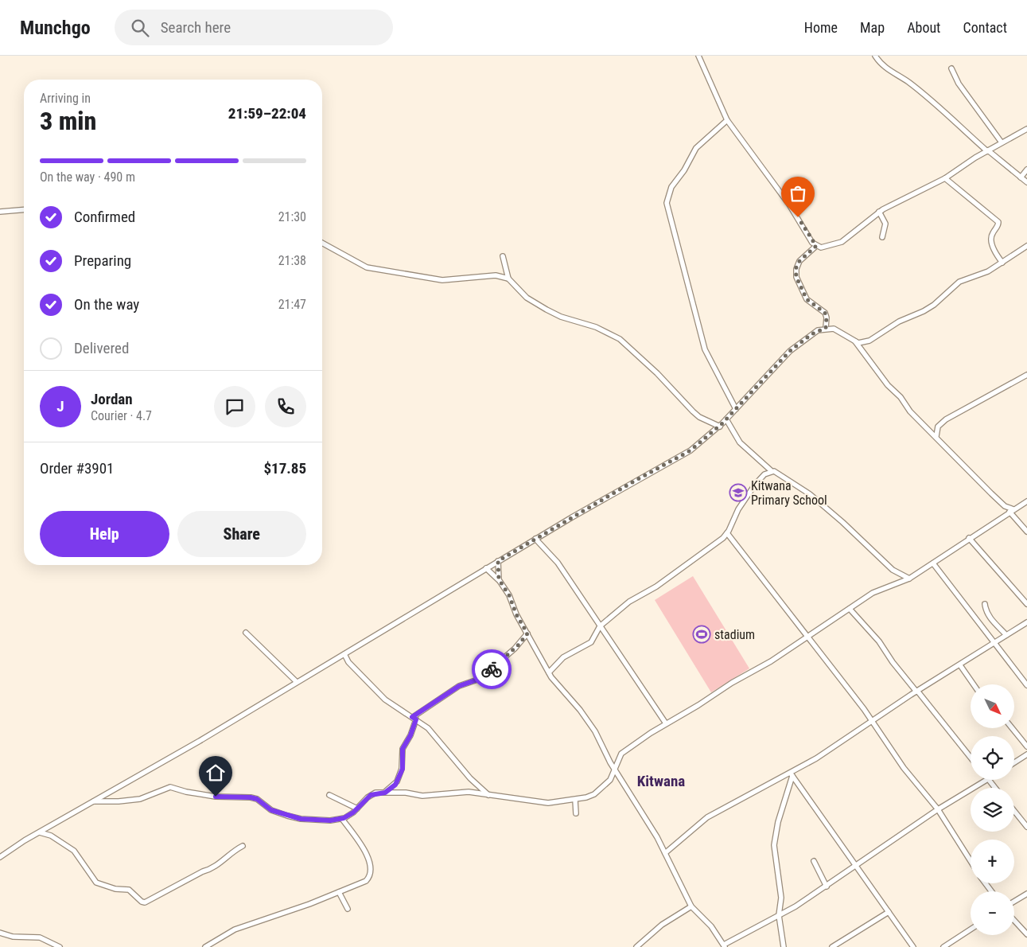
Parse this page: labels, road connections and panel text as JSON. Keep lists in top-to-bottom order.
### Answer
{
  "districts": ["Kitwana"],
  "places": {
    "school or university": ["Kitwana Primary School"],
    "sports": ["stadium"]
  },
  "north": "bottom right",
  "page": {
    "header": "Munchgo",
    "search": "Search here",
    "nav": [
      "Home",
      "Map",
      "About",
      "Contact"
    ],
    "heading": ["3 min", "Arriving in", "21:59–22:04"],
    "panel": [
      "Jordan",
      "Courier · 4.7",
      "Order #3901",
      "$17.85"
    ],
    "bar": "On the way · 490 m",
    "list": [
      ["Confirmed", "21:30"],
      ["Preparing", "21:38"],
      ["On the way", "21:47"],
      "Delivered"
    ],
    "round": "J",
    "buttons": ["Help", "Share"],
    "map_buttons": ["+", "−"]
  }
}
